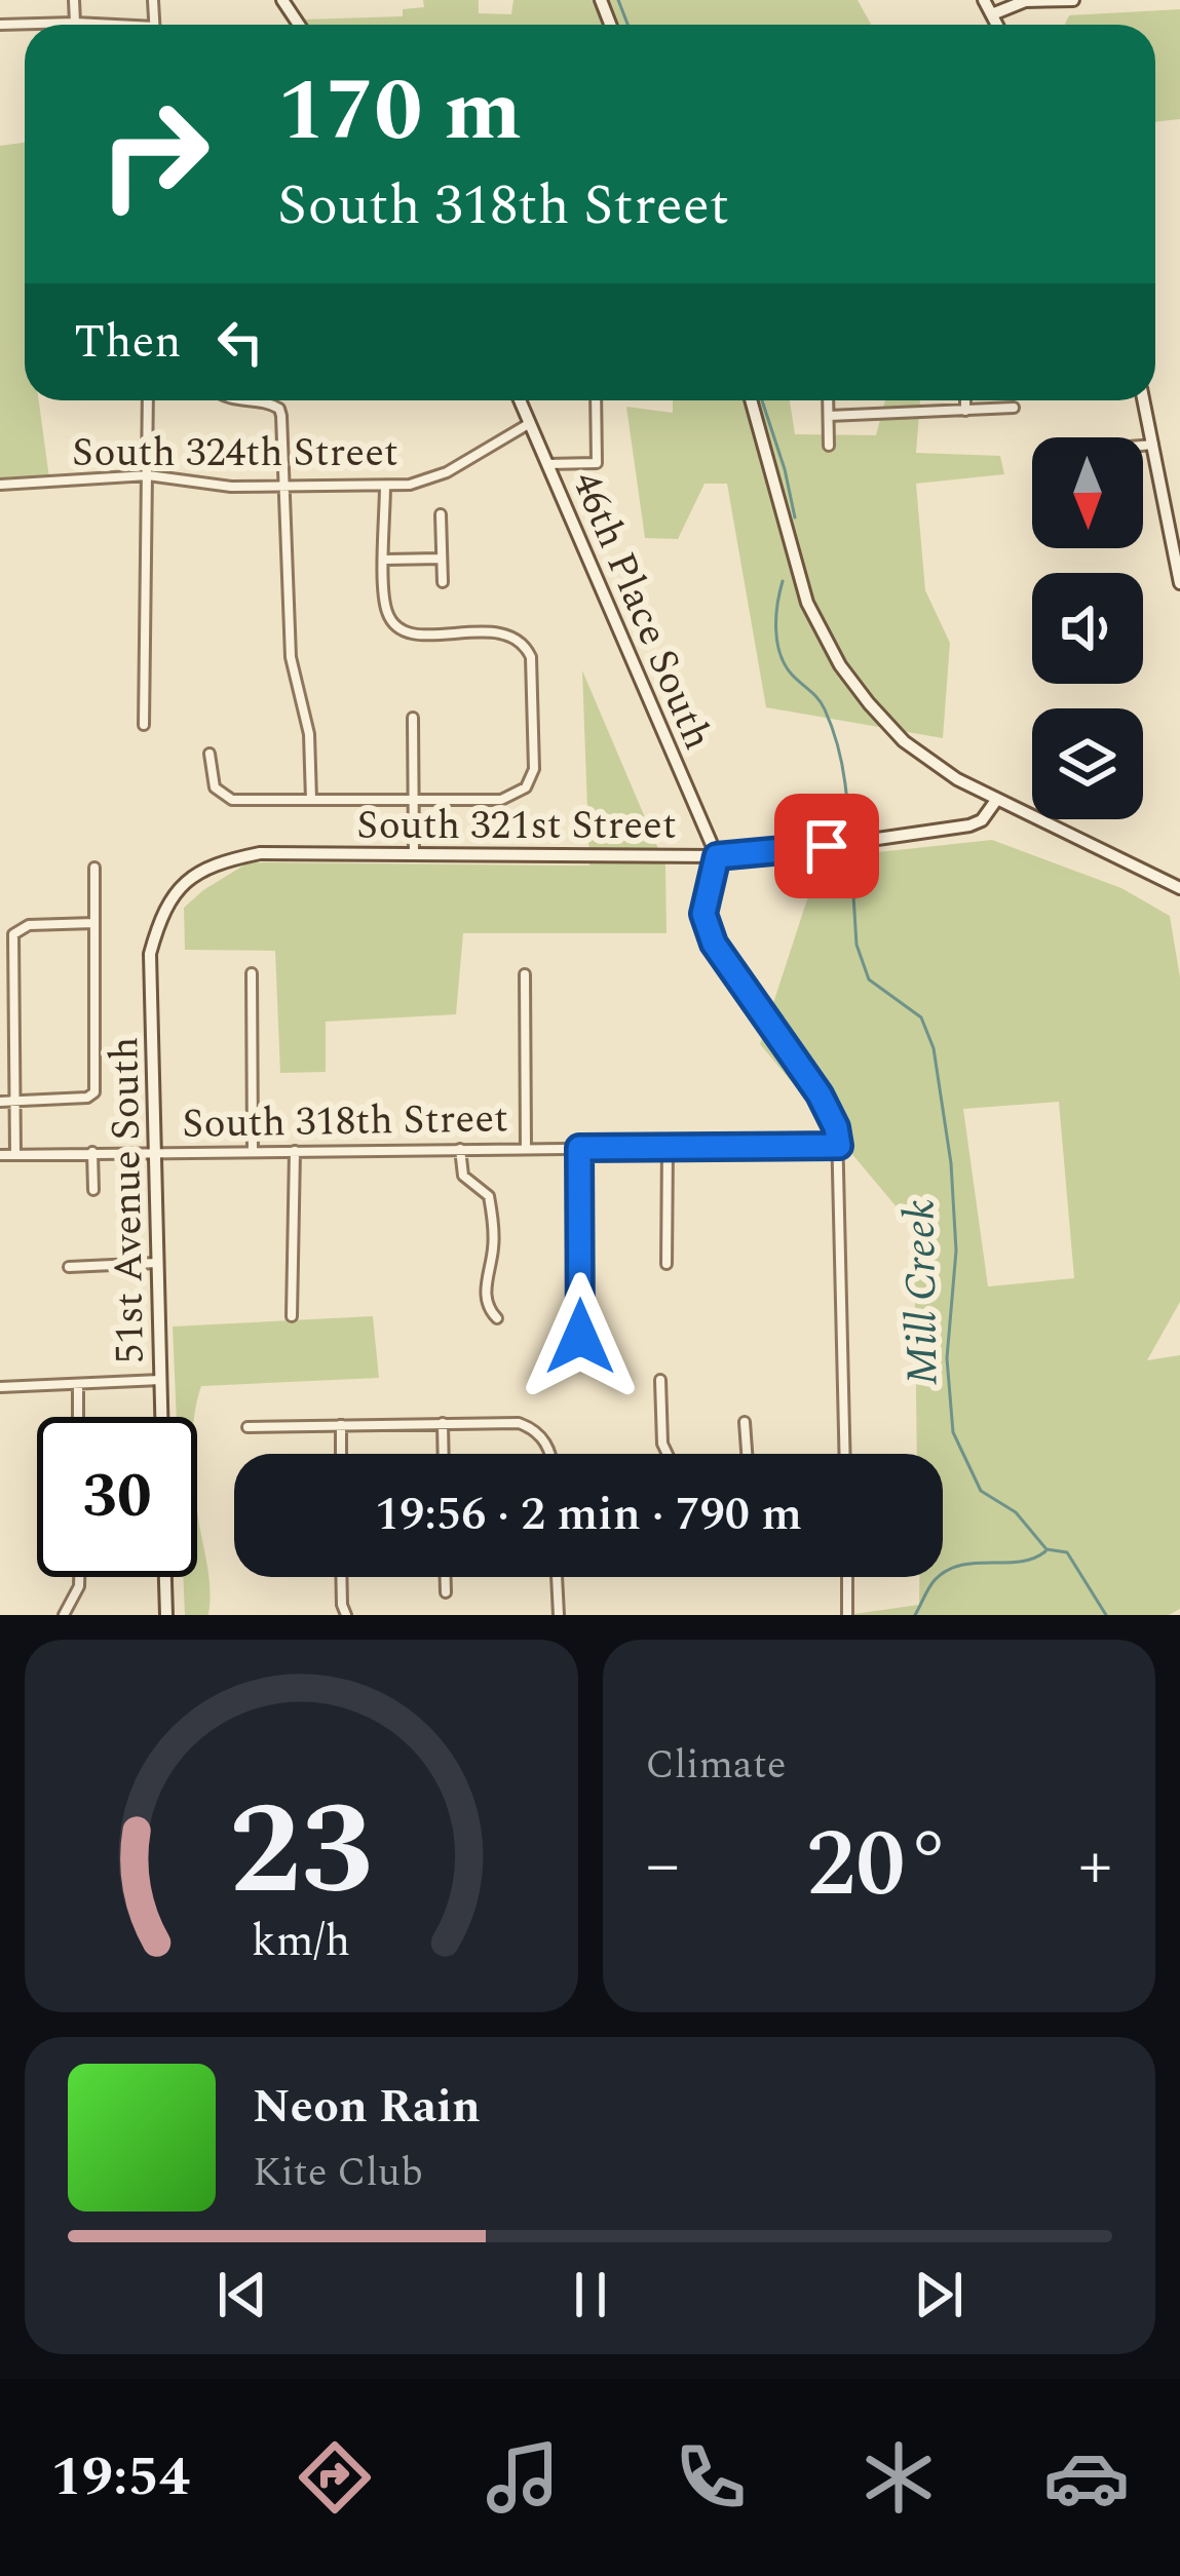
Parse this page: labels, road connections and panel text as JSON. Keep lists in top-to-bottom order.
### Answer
{
  "streets": {
    "main road": ["46th Place South", "South 321st Street", "51st Avenue South"],
    "street": ["South 324th Street", "South 318th Street"]
  },
  "crossings": [
    ["South 324th Street", "46th Place South"],
    ["46th Place South", "South 321st Street"],
    ["South 321st Street", "51st Avenue South"],
    ["South 318th Street", "51st Avenue South"]
  ],
  "water": ["Mill Creek"],
  "north": "bottom",
  "page": {
    "turn": ["170 m", "South 318th Street"],
    "then": "Then",
    "limit": "30",
    "trip": "19:56 · 2 min · 790 m",
    "tile": "Climate",
    "heat": ["−", "20°", "+"],
    "song": ["Neon Rain", "Kite Club"],
    "tabs": "19:54",
    "gauge": ["23", "km/h"]
  }
}
